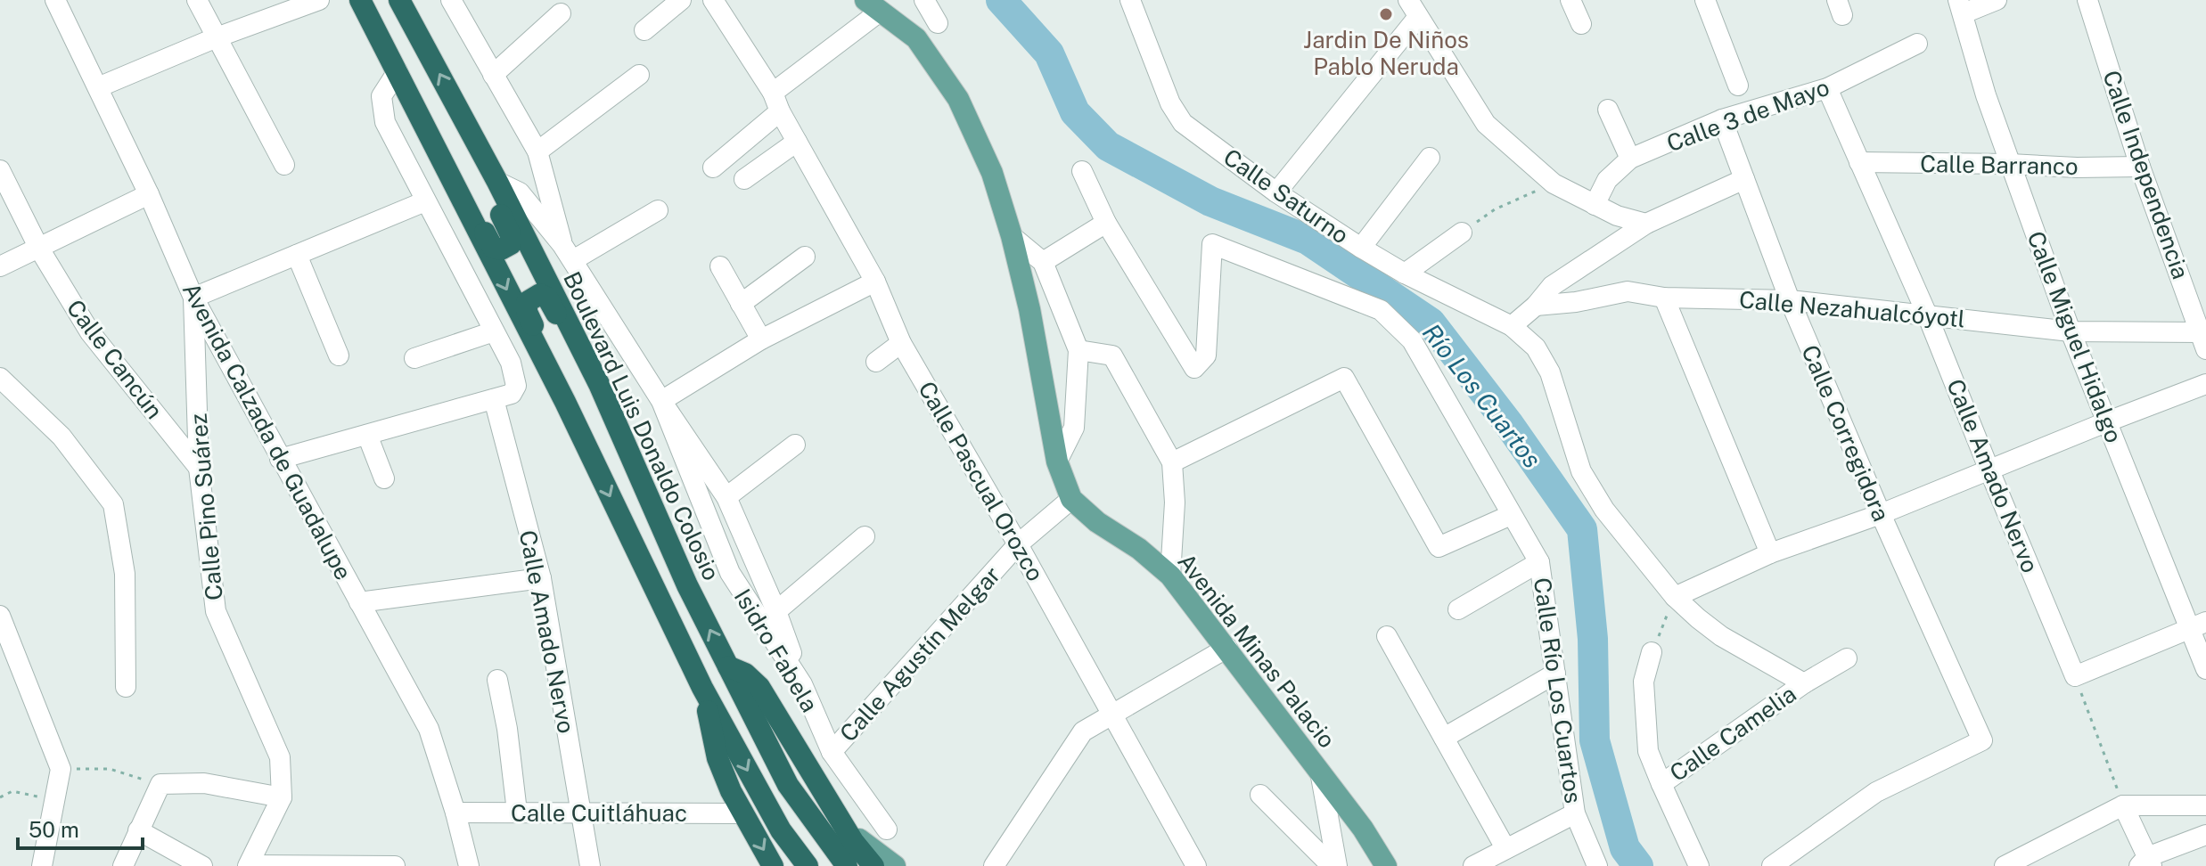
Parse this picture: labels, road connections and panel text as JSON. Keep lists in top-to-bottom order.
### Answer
{
  "streets": {
    "highway": ["Boulevard Luis Donaldo Colosio"],
    "main road": ["Avenida Minas Palacio"],
    "street": [
      "Calle 3 de Mayo",
      "Calle Barranco",
      "Calle Independencia",
      "Calle Saturno",
      "Calle Nezahualcóyotl",
      "Calle Miguel Hidalgo",
      "Calle Cancún",
      "Avenida Calzada de Guadalupe",
      "Calle Corregidora",
      "Calle Amado Nervo",
      "Calle Pascual Orozco",
      "Calle Pino Suárez",
      "Isidro Fabela",
      "Calle Agustín Melgar",
      "Calle Río Los Cuartos",
      "Calle Camelia",
      "Calle Cuitláhuac"
    ]
  },
  "crossings": [
    ["Calle 3 de Mayo", "Calle Corregidora"],
    ["Calle 3 de Mayo", "Calle Amado Nervo"],
    ["Calle Barranco", "Calle Independencia"],
    ["Calle Barranco", "Calle Miguel Hidalgo"],
    ["Calle Barranco", "Calle Amado Nervo"],
    ["Calle Independencia", "Calle Nezahualcóyotl"],
    ["Calle Saturno", "Calle Camelia"],
    ["Calle Nezahualcóyotl", "Calle Miguel Hidalgo"],
    ["Calle Nezahualcóyotl", "Calle Corregidora"],
    ["Calle Nezahualcóyotl", "Calle Amado Nervo"],
    ["Calle Cancún", "Calle Pino Suárez"],
    ["Boulevard Luis Donaldo Colosio", "Isidro Fabela"],
    ["Avenida Calzada de Guadalupe", "Calle Pino Suárez"],
    ["Avenida Calzada de Guadalupe", "Calle Cuitláhuac"],
    ["Calle Amado Nervo", "Calle Cuitláhuac"],
    ["Calle Pascual Orozco", "Calle Agustín Melgar"],
    ["Isidro Fabela", "Calle Agustín Melgar"],
    ["Avenida Minas Palacio", "Calle Agustín Melgar"]
  ],
  "water": ["Río Los Cuartos"],
  "places": ["Jardin De Niños Pablo Neruda"],
  "scale_bar": "50 m"
}
